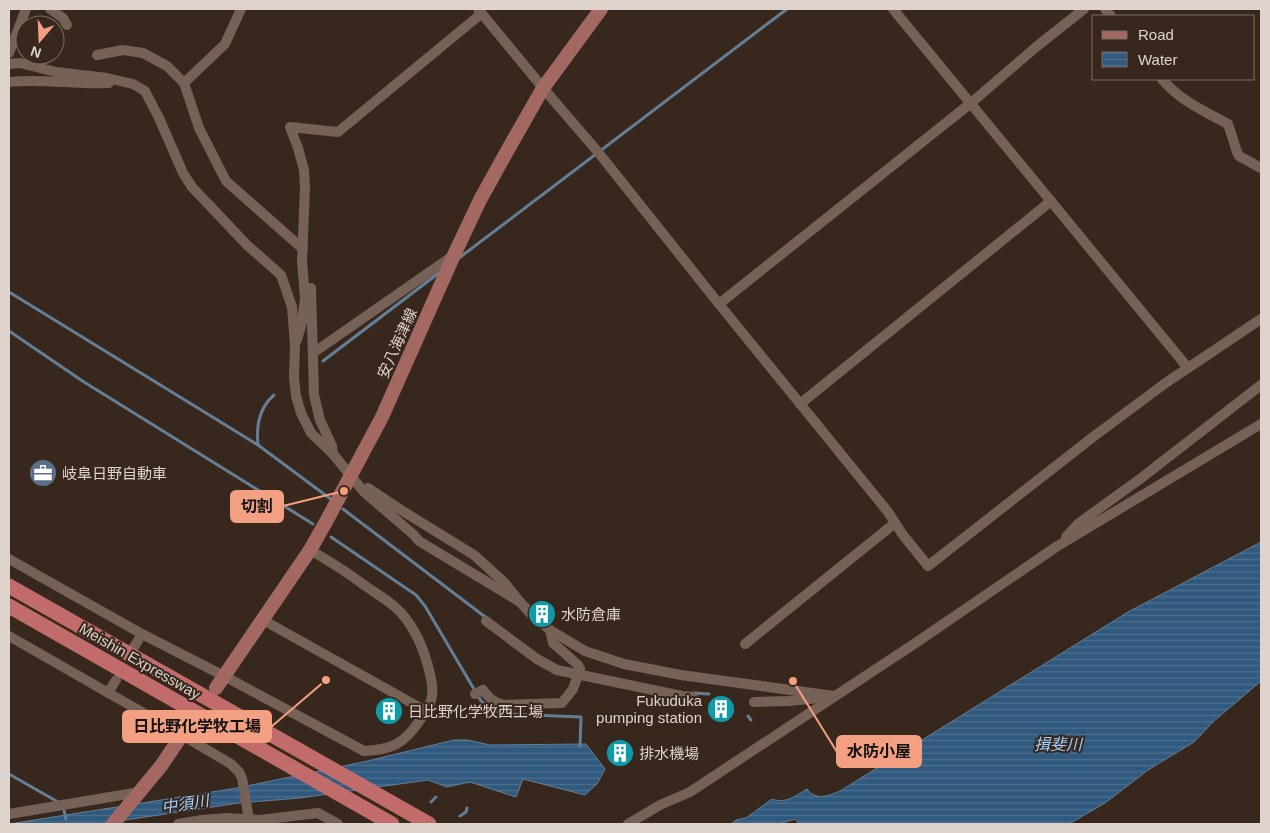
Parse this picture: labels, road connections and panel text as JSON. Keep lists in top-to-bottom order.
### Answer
{
  "streets": {
    "highway": ["Meishin Expressway"],
    "main road": ["安八海津線"]
  },
  "water": ["揖斐川", "中須川"],
  "places": {
    "office": ["岐阜日野自動車"],
    "other": ["切割", "日比野化学牧工場", "水防小屋"],
    "building": [
      "水防倉庫",
      "Fukuduka pumping station",
      "日比野化学牧西工場",
      "排水機場"
    ]
  },
  "legend": ["Road", "Water"],
  "north": "bottom"
}
